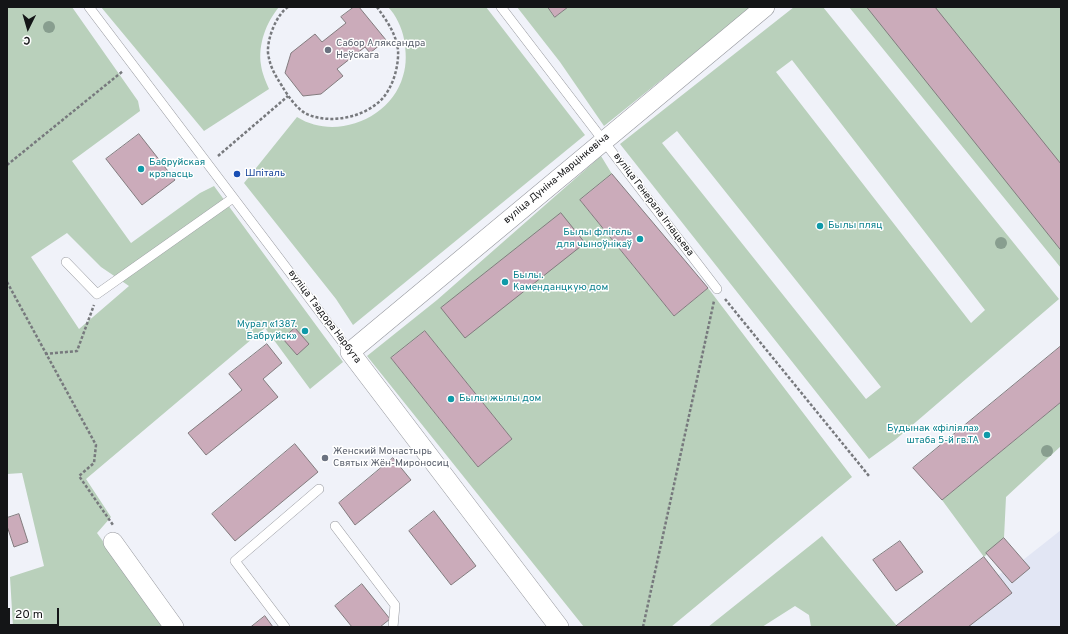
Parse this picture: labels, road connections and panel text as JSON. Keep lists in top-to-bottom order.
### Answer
{
  "streets": {
    "street": ["вуліца Дуніна-Марцінкевіча", "вуліца Тэадора Нарбута"],
    "lane": ["вуліца Генерала Ігнацьева"]
  },
  "crossings": [
    ["вуліца Дуніна-Марцінкевіча", "вуліца Генерала Ігнацьева"],
    ["вуліца Дуніна-Марцінкевіча", "вуліца Тэадора Нарбута"]
  ],
  "places": [
    "Сабор Аляксандра Неўскага",
    "Бабруйская крэпасць",
    "Шпіталь",
    "Былы пляц",
    "Былы флігель для чыноўнікаў",
    "Былы. Каменданцкую дом",
    "Мурал «1387. Бабруйск»",
    "Былы жылы дом",
    "Будынак «філіяла» штаба 5-й гв.ТА",
    "Женский Монастырь Святых Жён-Мироносиц"
  ],
  "scale_bar": "20 m",
  "north": "bottom"
}
